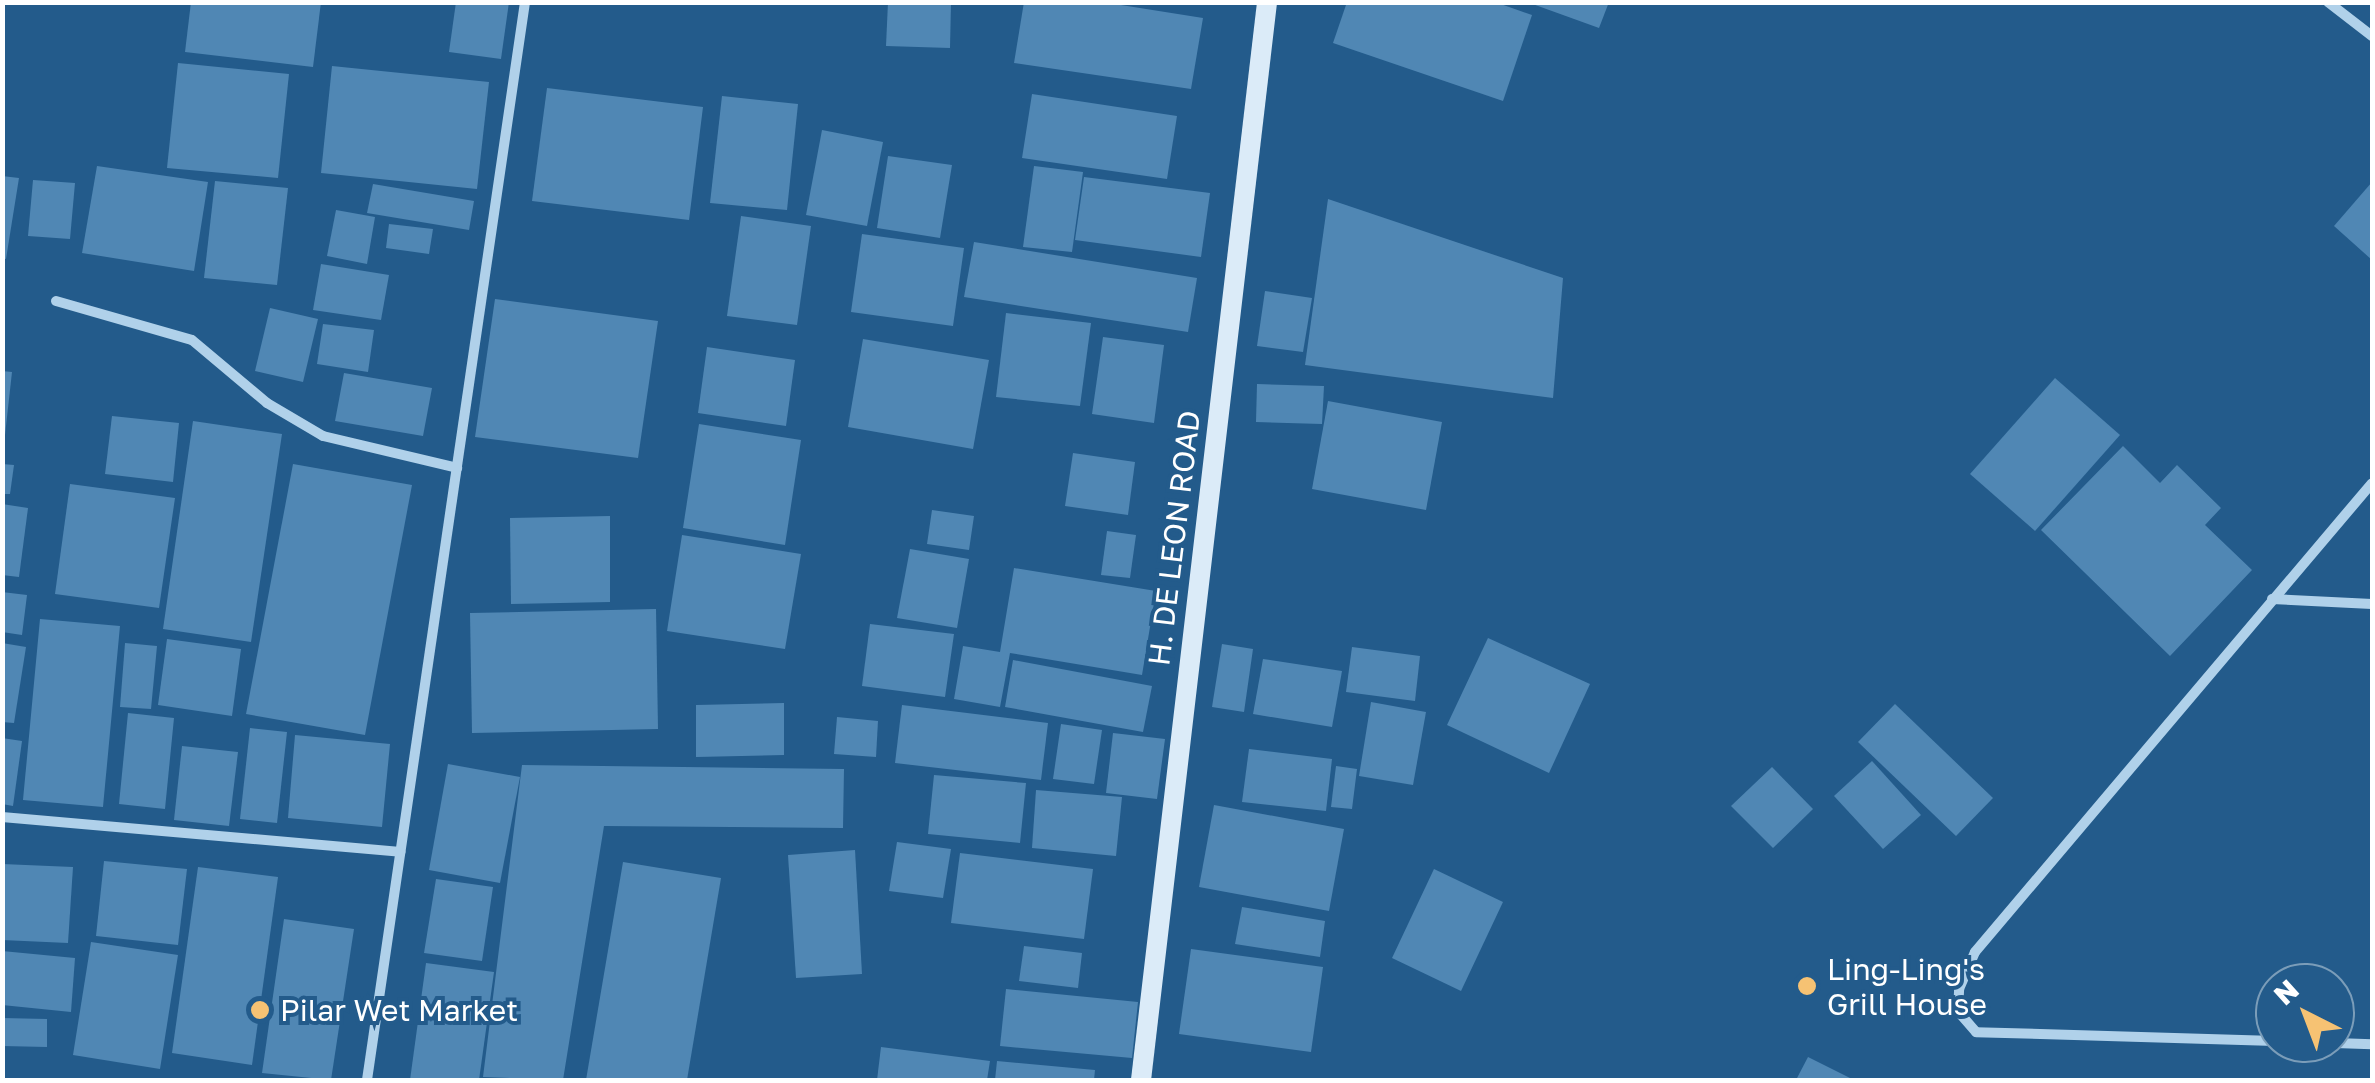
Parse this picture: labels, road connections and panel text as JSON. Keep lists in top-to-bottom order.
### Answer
{
  "streets": {
    "street": ["H. DE LEON ROAD"]
  },
  "places": ["Ling-Ling's Grill House", "Pilar Wet Market"],
  "north": "top left"
}
